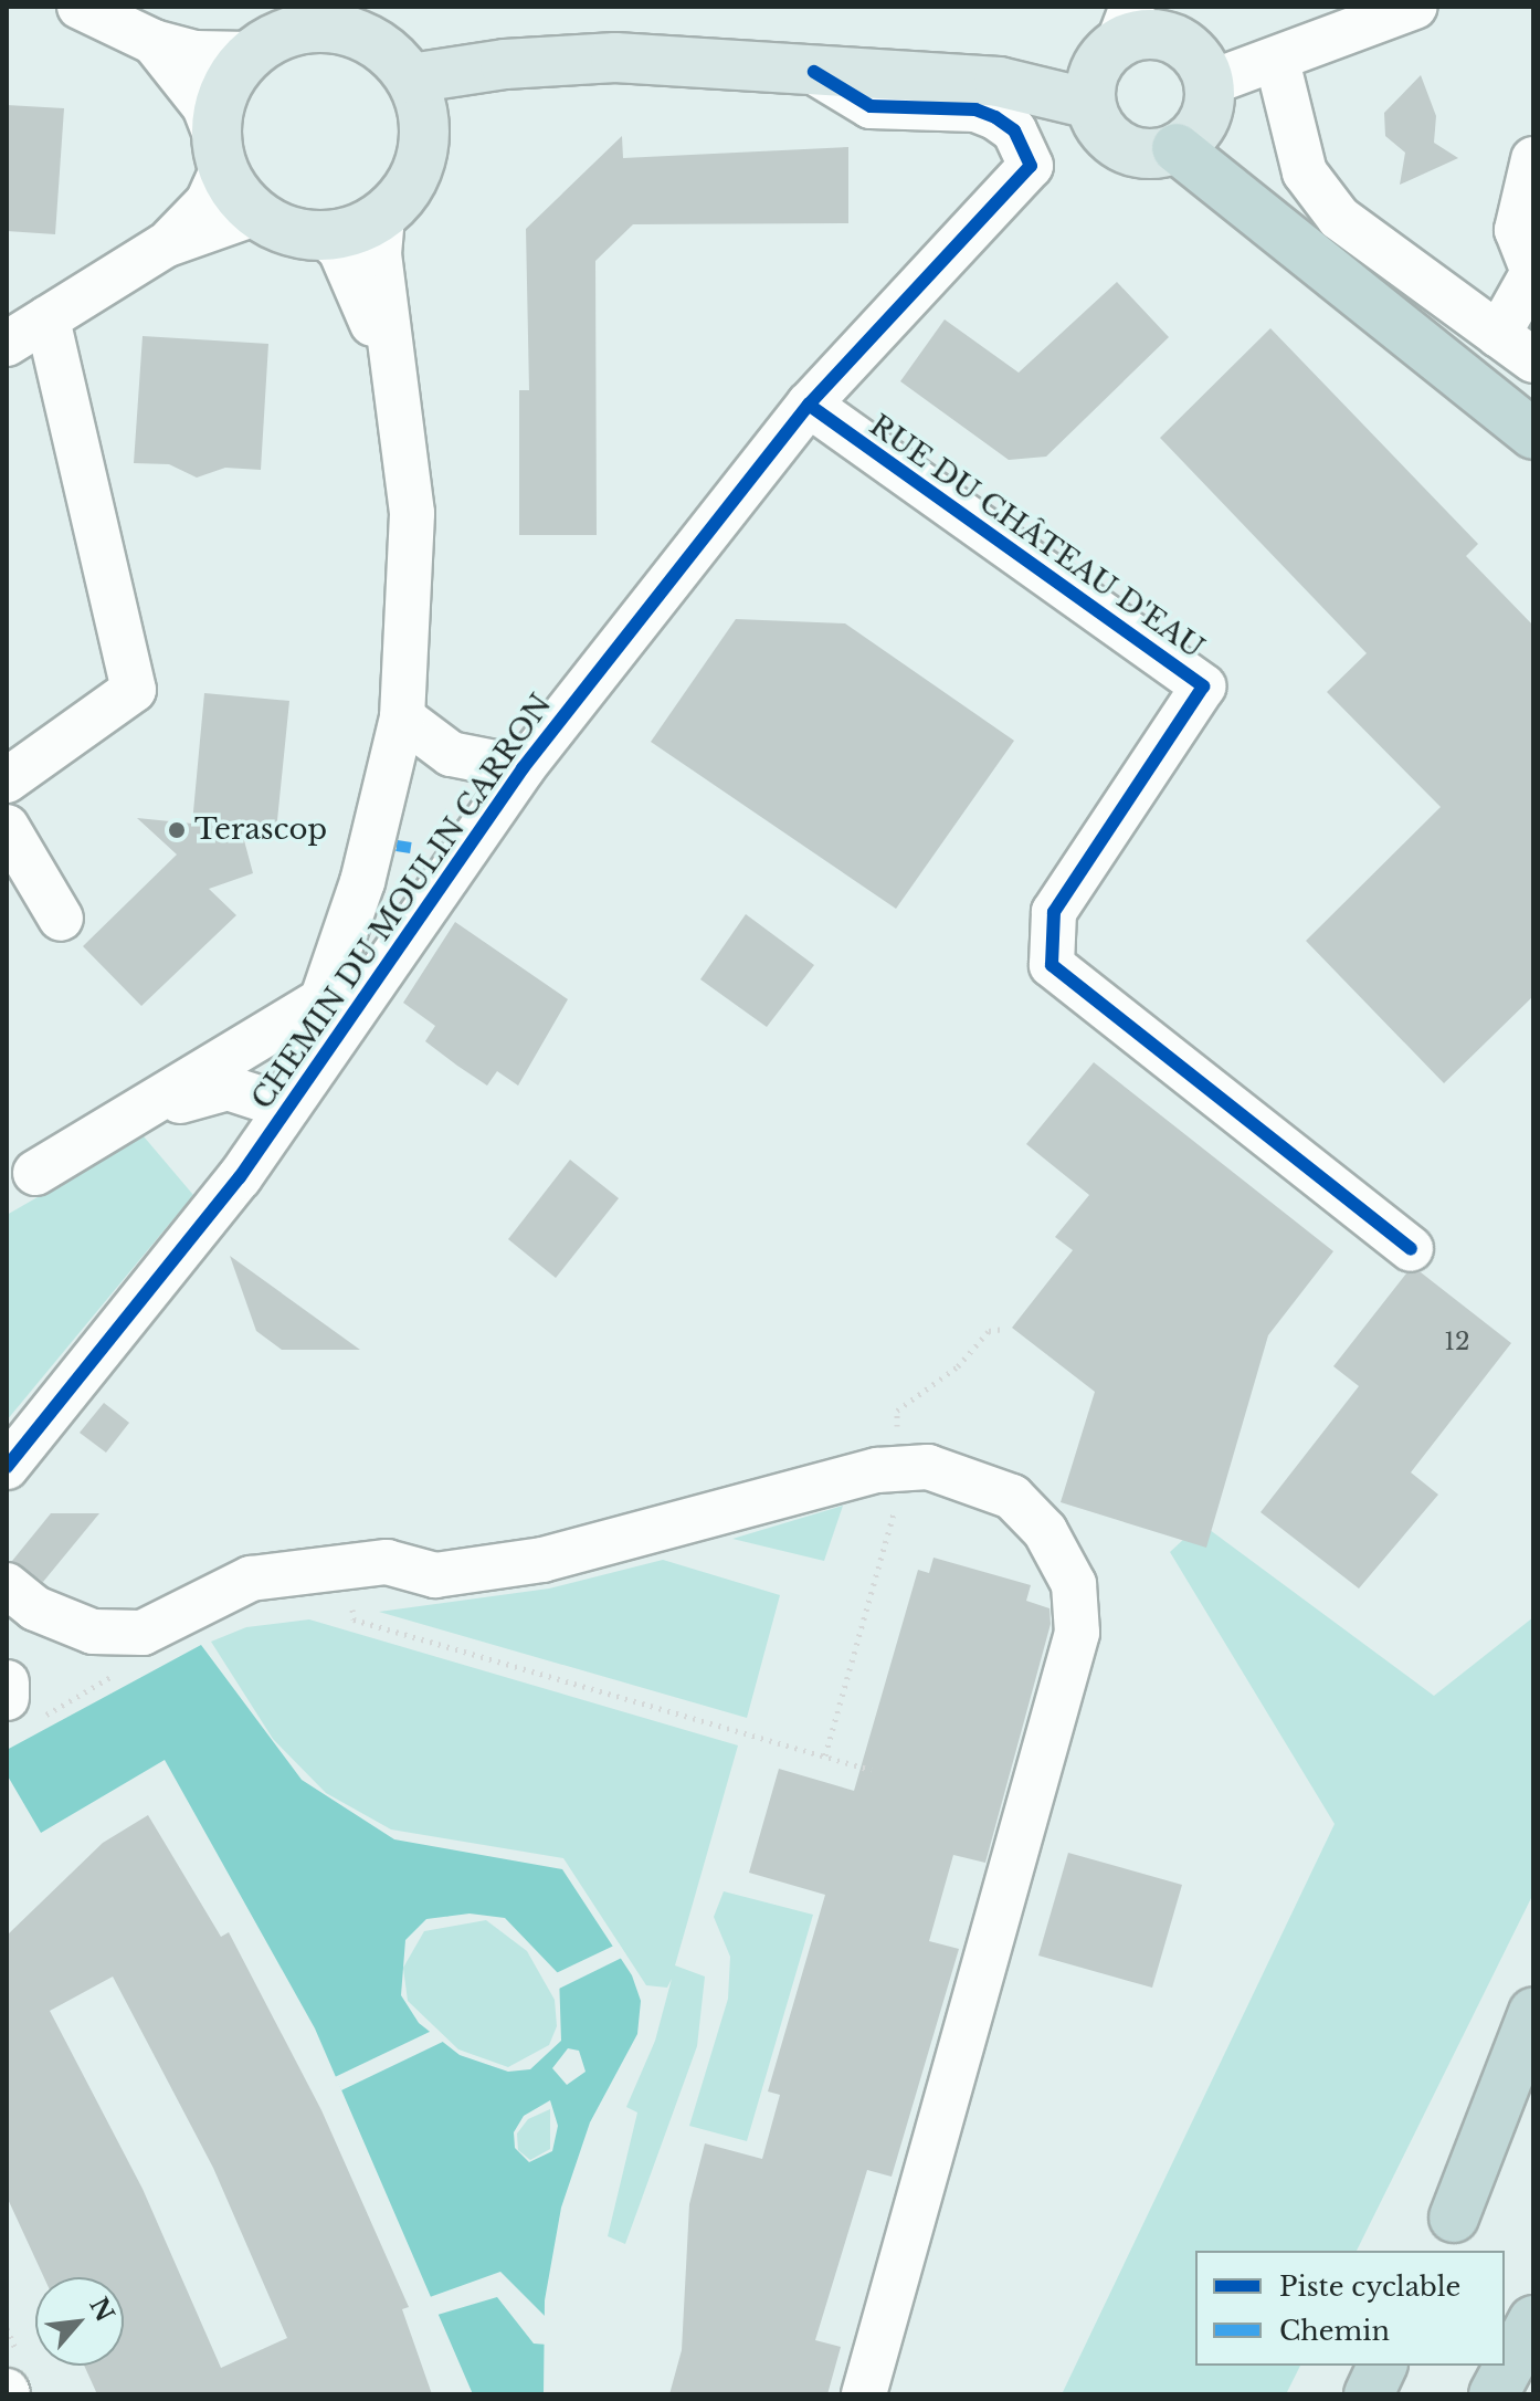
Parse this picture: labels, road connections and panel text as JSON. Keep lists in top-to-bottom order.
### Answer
{
  "streets": {
    "street": ["RUE DU CHÂTEAU D'EAU", "CHEMIN DU MOULIN CARRON"]
  },
  "crossings": [
    ["RUE DU CHÂTEAU D'EAU", "CHEMIN DU MOULIN CARRON"]
  ],
  "places": ["Terascop"],
  "house_numbers": ["12"],
  "legend": ["Piste cyclable", "Chemin"],
  "north": "top right"
}
